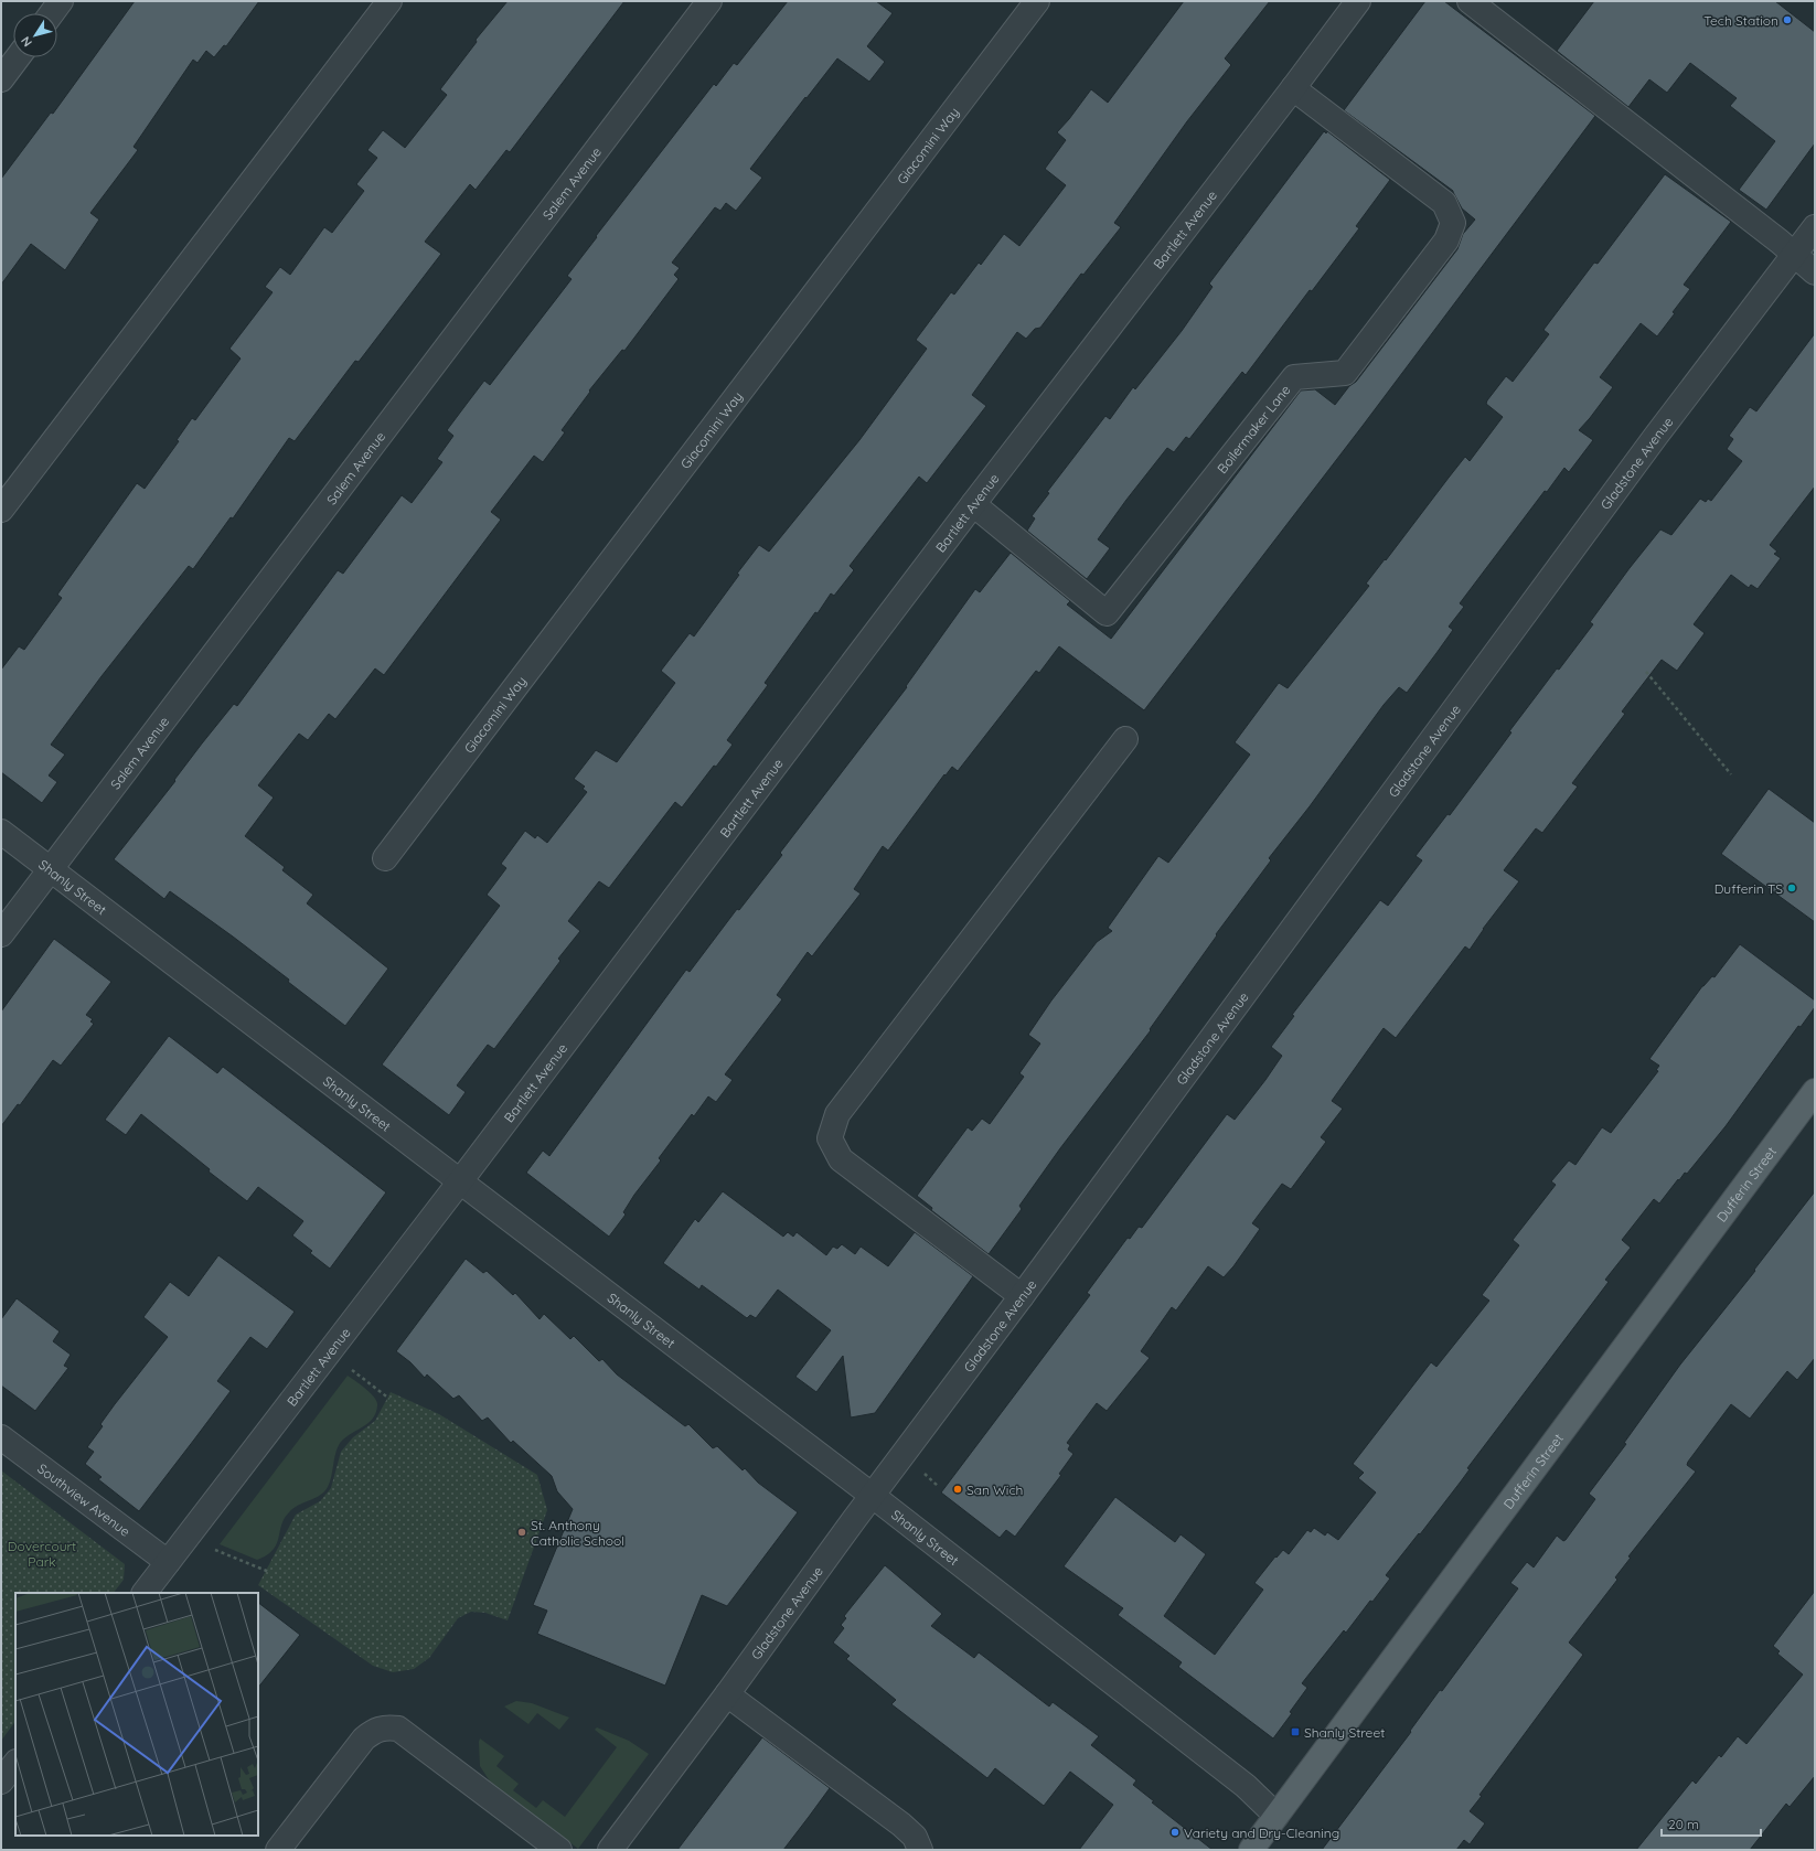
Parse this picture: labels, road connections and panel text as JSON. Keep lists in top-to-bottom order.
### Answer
{
  "streets": {
    "main road": ["Dufferin Street"],
    "street": [
      "Giacomini Way",
      "Salem Avenue",
      "Bartlett Avenue",
      "Boilermaker Lane",
      "Gladstone Avenue",
      "Shanly Street",
      "Southview Avenue"
    ]
  },
  "crossings": [
    ["Salem Avenue", "Shanly Street"],
    ["Bartlett Avenue", "Boilermaker Lane"],
    ["Bartlett Avenue", "Shanly Street"],
    ["Bartlett Avenue", "Southview Avenue"],
    ["Gladstone Avenue", "Shanly Street"],
    ["Shanly Street", "Dufferin Street"]
  ],
  "parks": ["Dovercourt Park"],
  "places": {
    "other": [
      "Tech Station",
      "Dufferin TS",
      "San Wich",
      "St. Anthony Catholic School",
      "Variety and Dry-Cleaning"
    ],
    "transit": ["Shanly Street"]
  },
  "scale_bar": "20 m",
  "north": "bottom left"
}
